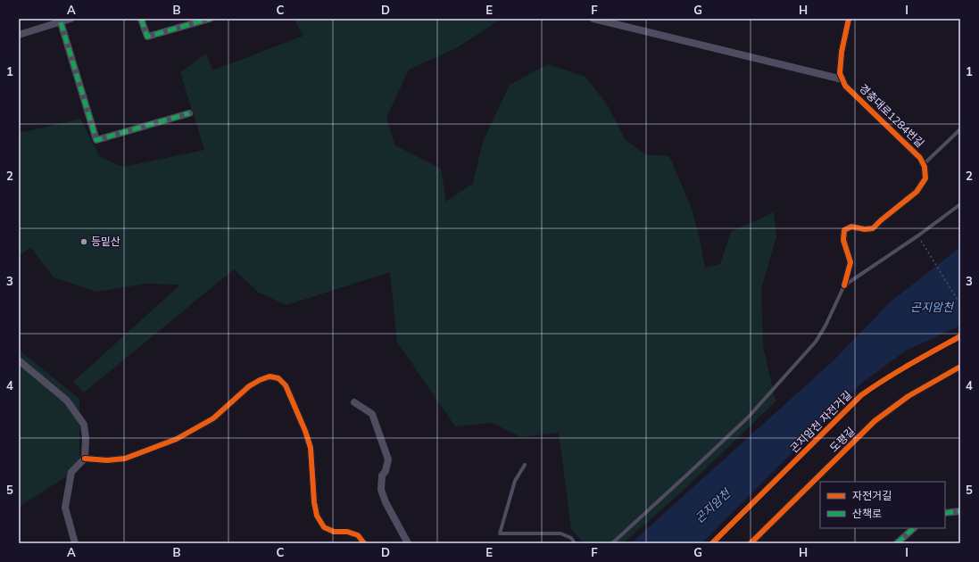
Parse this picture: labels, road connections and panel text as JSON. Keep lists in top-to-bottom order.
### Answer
{
  "streets": {
    "street": ["경충대로1284번길", "도평길"],
    "cycle path": ["곤지암천 자전거길"]
  },
  "water": ["곤지암천"],
  "places": ["등밑산"],
  "legend": ["자전거길", "산책로"],
  "grid": {
    "columns": [
      "A",
      "B",
      "C",
      "D",
      "E",
      "F",
      "G",
      "H",
      "I"
    ],
    "rows": [
      "1",
      "2",
      "3",
      "4",
      "5"
    ]
  }
}
